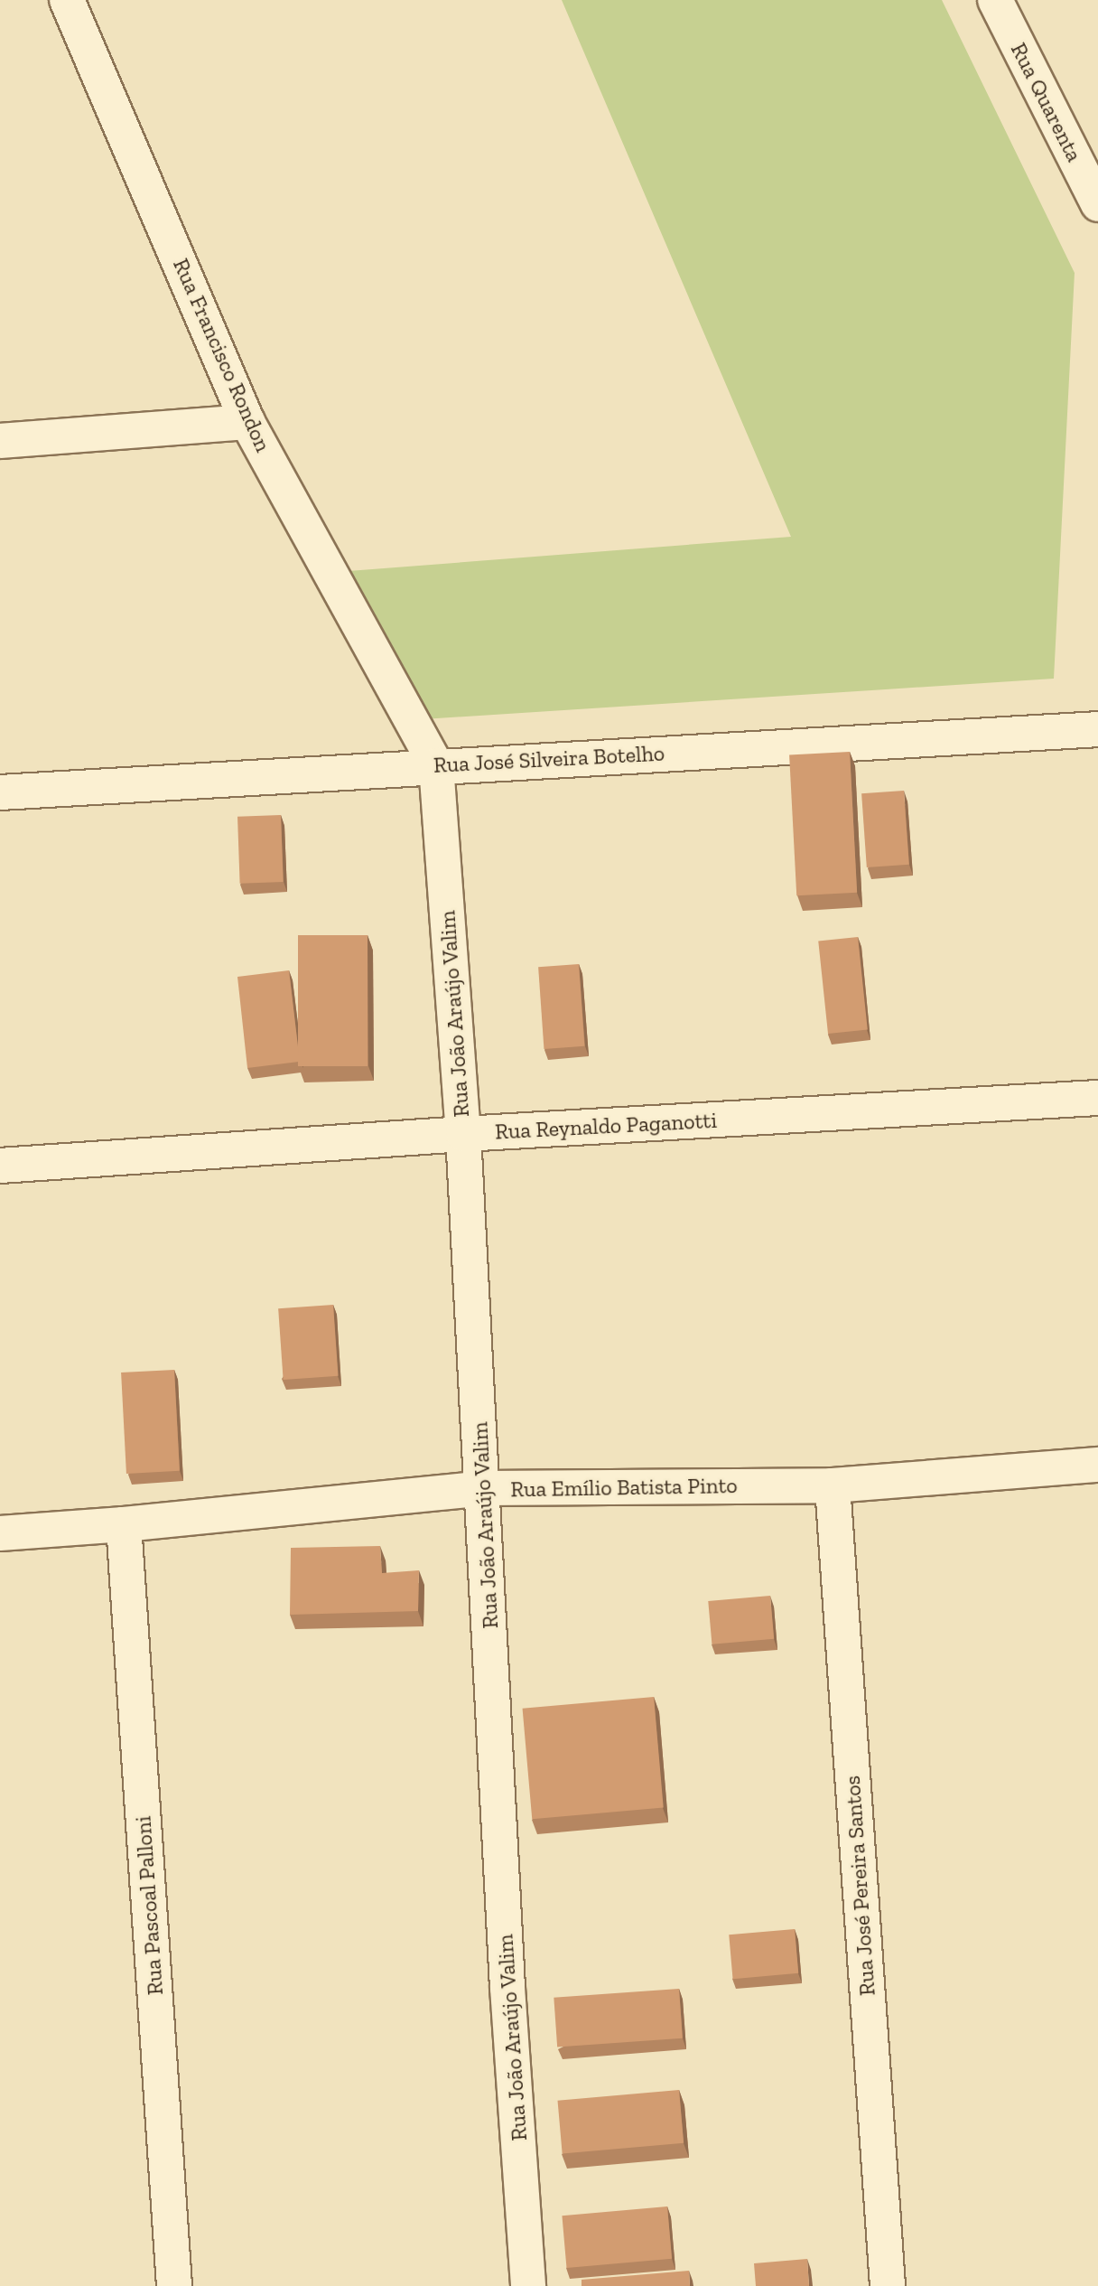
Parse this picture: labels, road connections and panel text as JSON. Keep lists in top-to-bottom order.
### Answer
{
  "streets": {
    "street": [
      "Rua Quarenta",
      "Rua Francisco Rondon",
      "Rua José Silveira Botelho",
      "Rua João Araújo Valim",
      "Rua Reynaldo Paganotti",
      "Rua Emílio Batista Pinto",
      "Rua José Pereira Santos",
      "Rua Pascoal Palloni"
    ]
  },
  "crossings": [
    ["Rua Francisco Rondon", "Rua José Silveira Botelho"],
    ["Rua Francisco Rondon", "Rua João Araújo Valim"],
    ["Rua José Silveira Botelho", "Rua João Araújo Valim"],
    ["Rua João Araújo Valim", "Rua Reynaldo Paganotti"],
    ["Rua João Araújo Valim", "Rua Emílio Batista Pinto"],
    ["Rua Emílio Batista Pinto", "Rua José Pereira Santos"],
    ["Rua Emílio Batista Pinto", "Rua Pascoal Palloni"]
  ]
}
